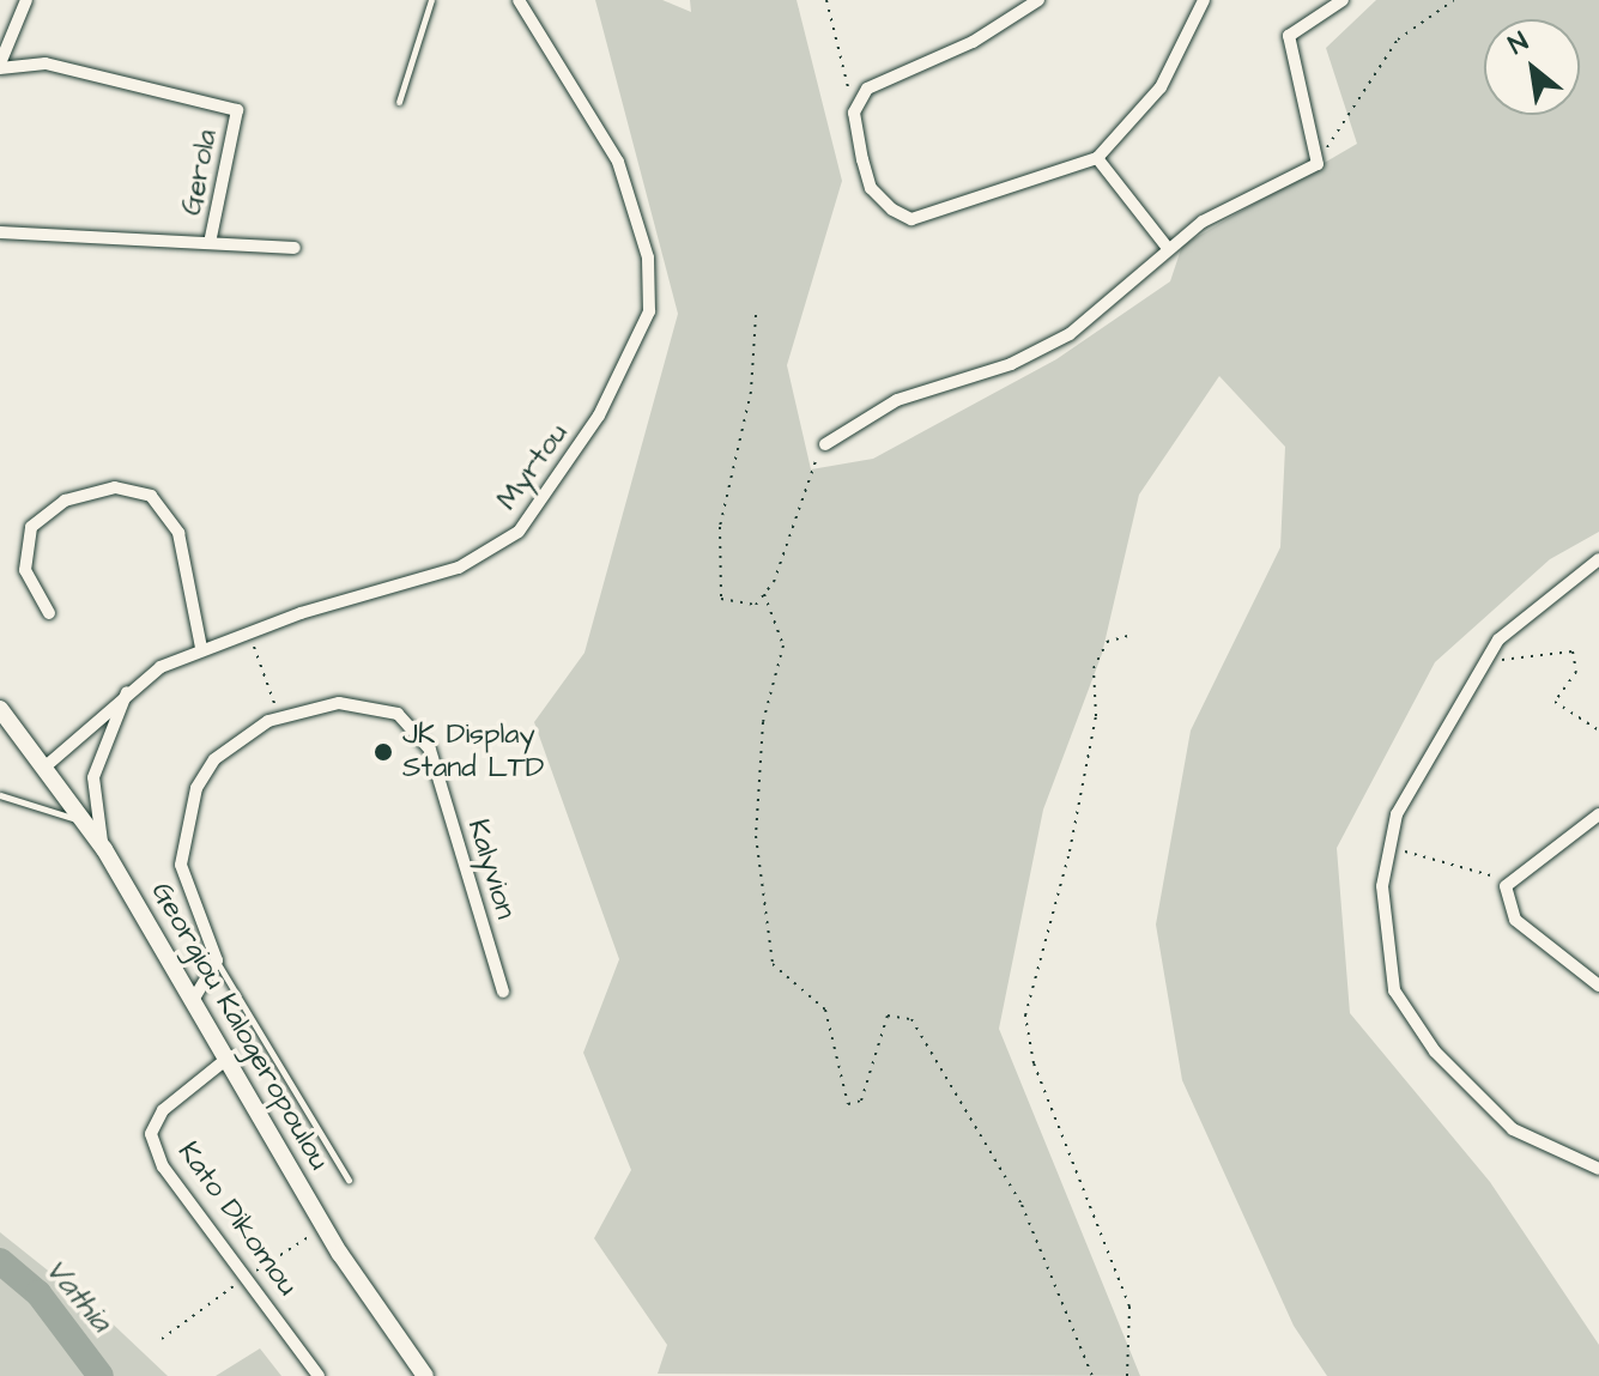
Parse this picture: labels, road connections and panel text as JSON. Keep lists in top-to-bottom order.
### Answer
{
  "streets": {
    "street": [
      "Gerola",
      "Myrtou",
      "Kalyvion",
      "Georgiou Kalogeropoulou",
      "Kato Dikomou"
    ]
  },
  "crossings": [
    ["Myrtou", "Georgiou Kalogeropoulou"],
    ["Georgiou Kalogeropoulou", "Kato Dikomou"]
  ],
  "water": ["Vathia"],
  "places": ["JK Display Stand LTD"],
  "north": "top left"
}
